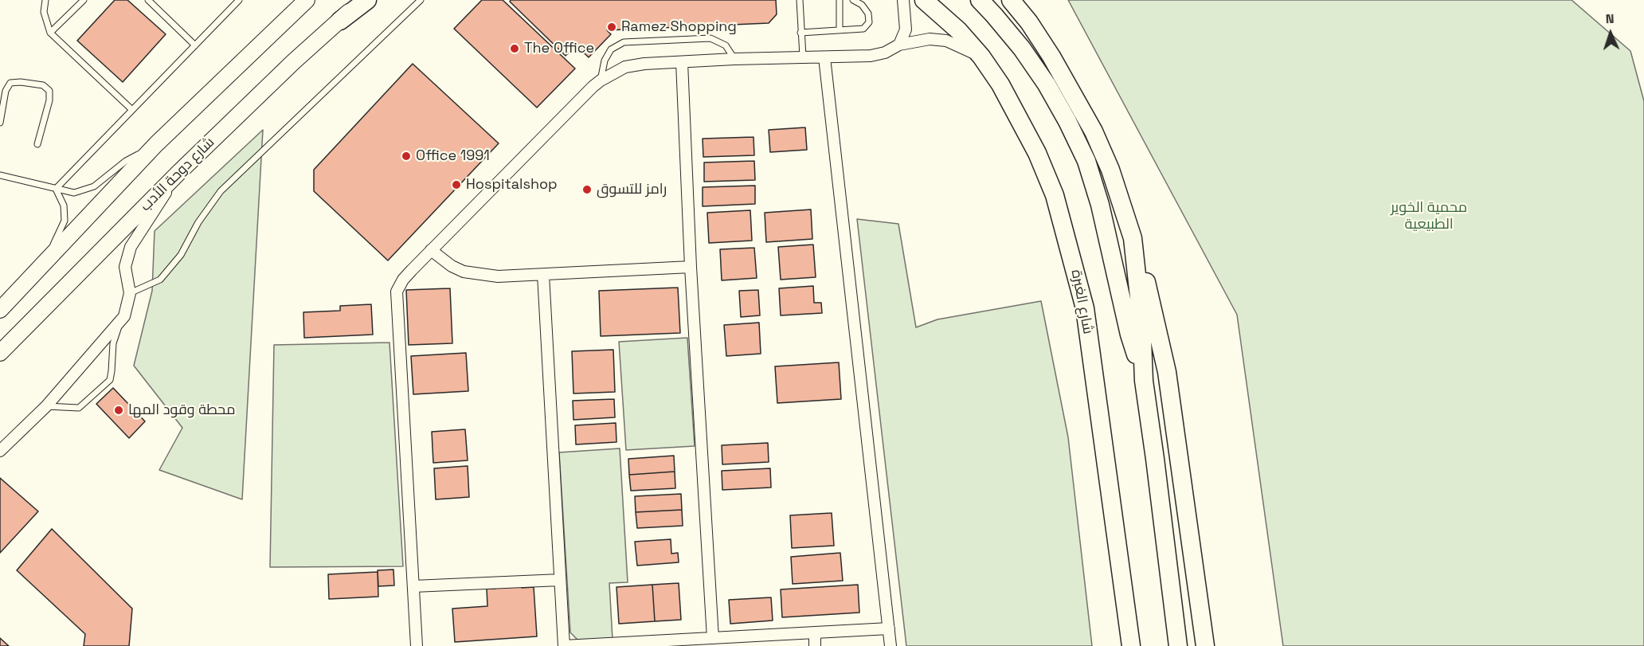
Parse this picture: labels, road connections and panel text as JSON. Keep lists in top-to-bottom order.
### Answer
{
  "streets": {
    "main road": ["شارع دوحة الأدب", "شارع الغبرة"]
  },
  "parks": ["محمية الخوير الطبيعية"],
  "places": [
    "Ramez Shopping",
    "The Office",
    "Office 1991",
    "Hospitalshop",
    "رامز للتسوق",
    "محطة وقود المها"
  ],
  "north": "top"
}
